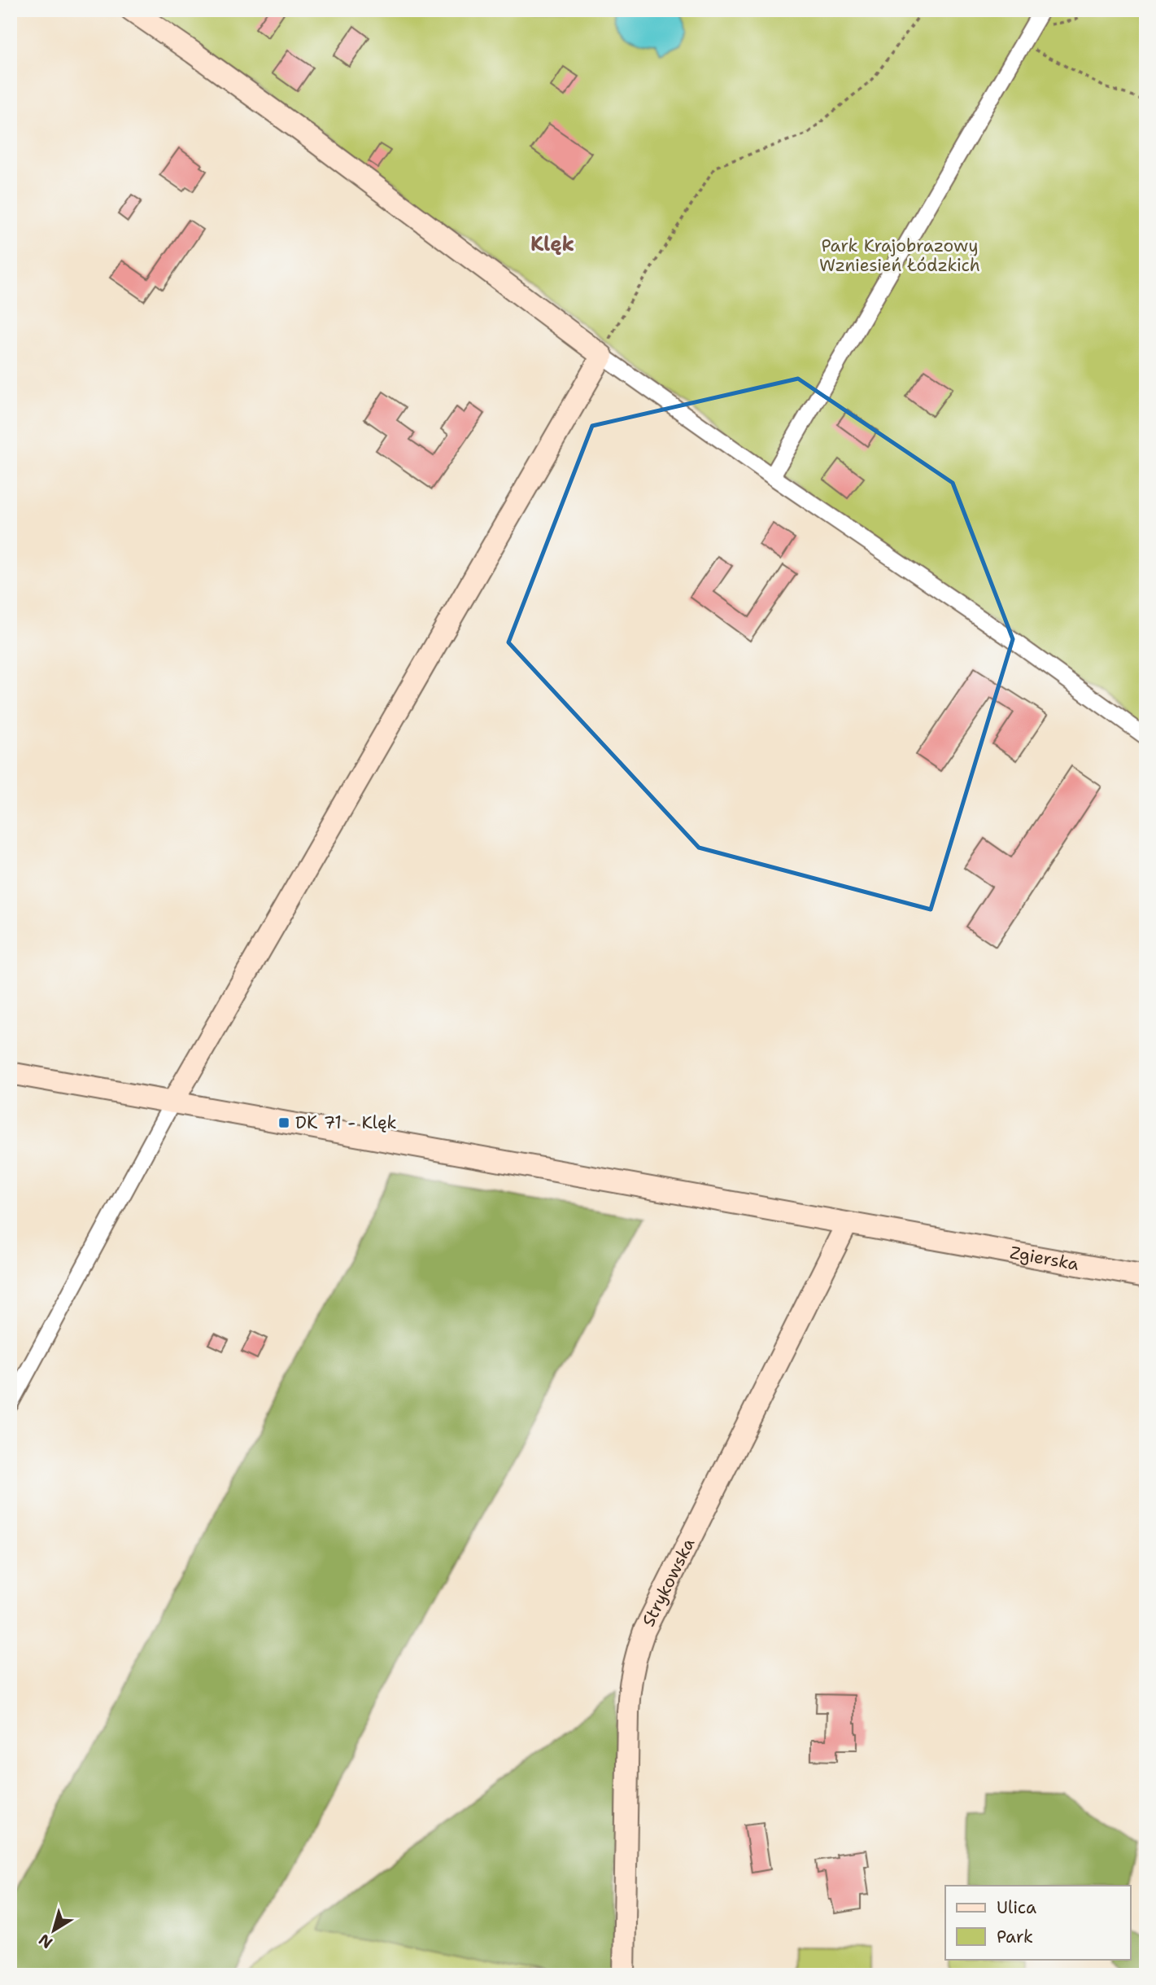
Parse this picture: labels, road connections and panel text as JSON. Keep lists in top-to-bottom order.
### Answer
{
  "streets": {
    "street": ["Zgierska", "Strykowska"]
  },
  "crossings": [
    ["Zgierska", "Strykowska"]
  ],
  "districts": ["Klęk"],
  "parks": ["Park Krajobrazowy Wzniesień Łódzkich"],
  "places": {
    "transit": ["DK 71 - Klęk"]
  },
  "legend": ["Ulica", "Park"],
  "north": "bottom left"
}
